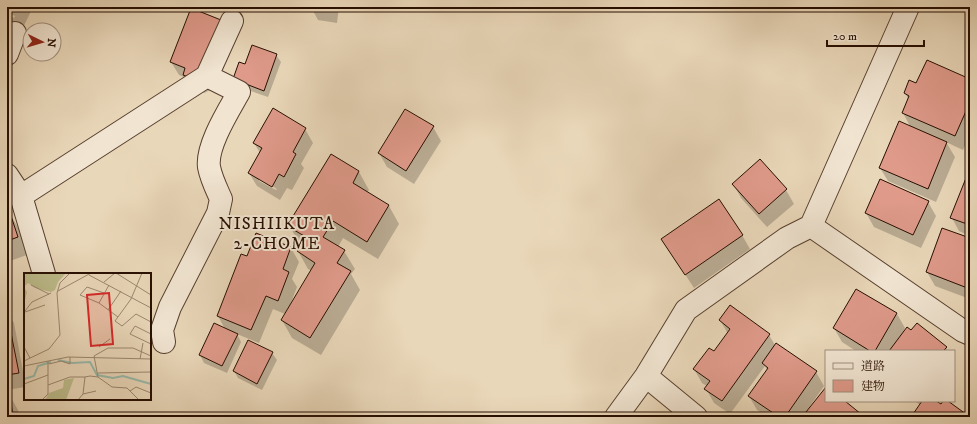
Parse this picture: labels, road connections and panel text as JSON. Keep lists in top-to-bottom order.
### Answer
{
  "districts": ["NISHIIKUTA 2-CHOME"],
  "legend": ["道路", "建物"],
  "scale_bar": "20 m",
  "north": "right"
}
